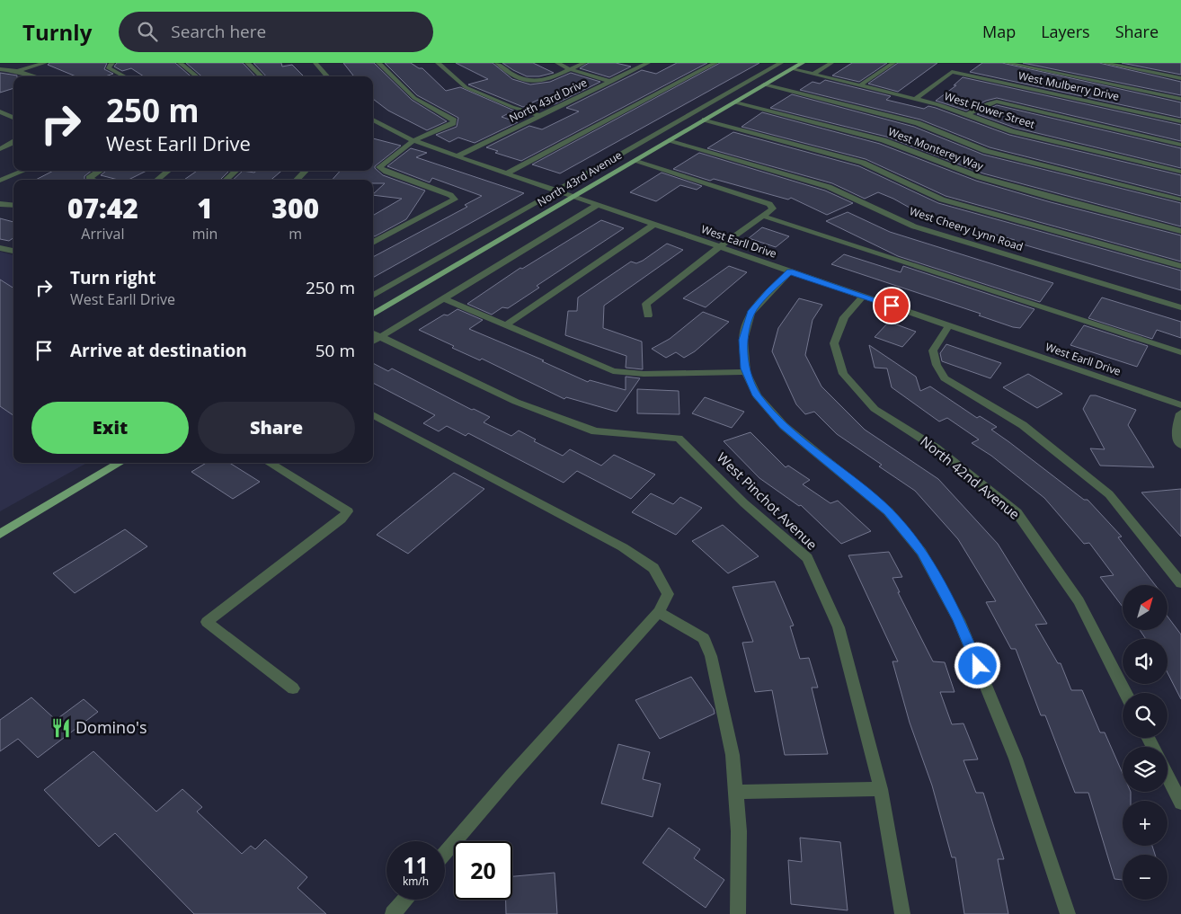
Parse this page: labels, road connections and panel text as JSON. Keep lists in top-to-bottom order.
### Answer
{
  "streets": {
    "main road": ["North 43rd Avenue"],
    "street": [
      "West Mulberry Drive",
      "North 43rd Drive",
      "West Flower Street",
      "West Monterey Way",
      "West Cheery Lynn Road",
      "West Earll Drive",
      "North 42nd Avenue",
      "West Pinchot Avenue"
    ]
  },
  "crossings": [
    ["West Mulberry Drive", "West Flower Street"],
    ["North 43rd Drive", "West Earll Drive"],
    ["West Flower Street", "North 43rd Avenue"],
    ["West Monterey Way", "North 43rd Avenue"],
    ["North 43rd Avenue", "West Cheery Lynn Road"],
    ["North 43rd Avenue", "West Earll Drive"],
    ["West Earll Drive", "North 42nd Avenue"]
  ],
  "places": {
    "restaurant": ["Domino's"]
  },
  "north": "top right",
  "page": {
    "header": "Turnly",
    "search": "Search here",
    "nav": ["Map", "Layers", "Share"],
    "turn": ["250 m", "West Earll Drive"],
    "eta": [
      "07:42",
      "Arrival",
      "1",
      "min",
      "300",
      "m"
    ],
    "list": [
      {
        "name": "Turn right",
        "note": "West Earll Drive",
        "value": "250 m"
      },
      {
        "name": "Arrive at destination",
        "value": "50 m"
      }
    ],
    "buttons": ["Exit", "Share"],
    "map_buttons": ["+", "−"],
    "speed": "11 km/h",
    "limit": "20"
  }
}
